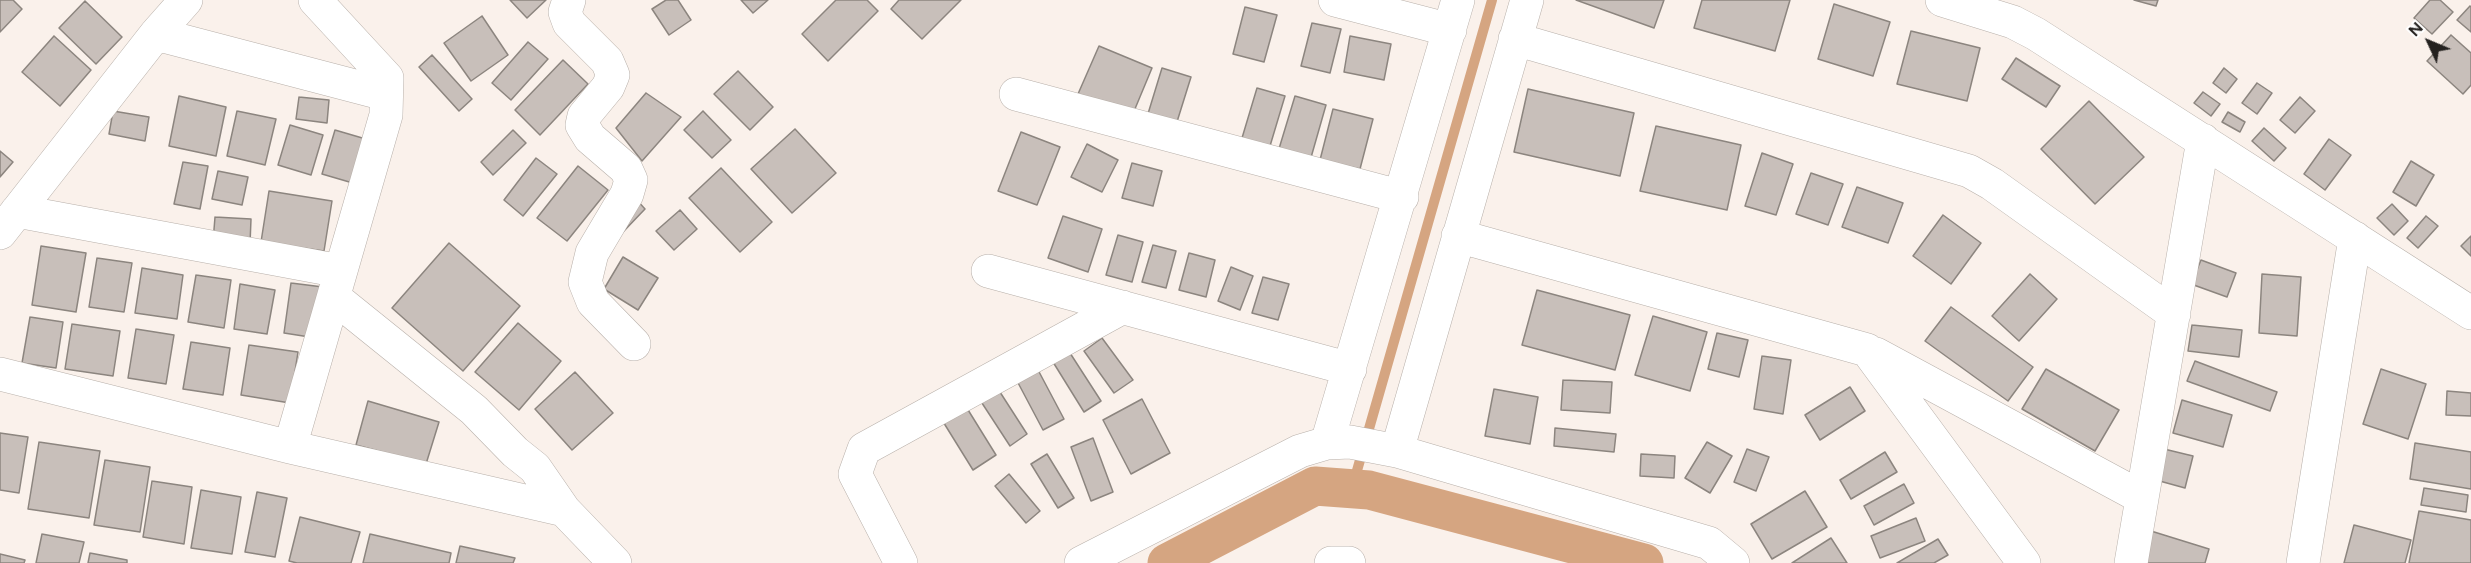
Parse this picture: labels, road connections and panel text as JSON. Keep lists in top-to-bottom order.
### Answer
{
  "north": "top left"
}
